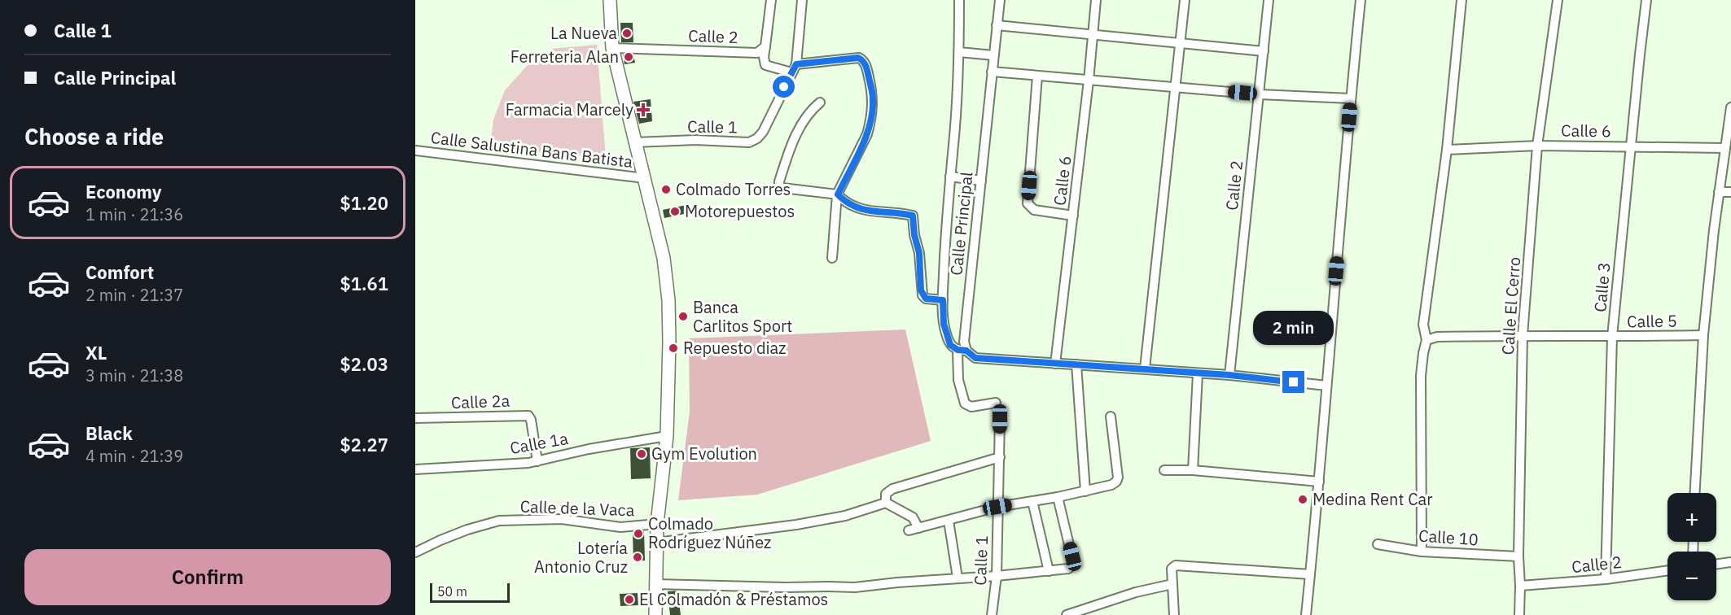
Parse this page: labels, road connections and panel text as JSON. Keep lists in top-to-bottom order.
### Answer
{
  "streets": {
    "street": [
      "Calle 2",
      "Calle 1",
      "Calle 6",
      "Calle Salustina Bans Batista",
      "Calle Principal",
      "Calle 3",
      "Calle El Cerro",
      "Calle 5",
      "Calle 2a",
      "Calle 1a",
      "Calle de la Vaca",
      "Calle 10"
    ]
  },
  "crossings": [
    ["Calle 2", "Calle 3"],
    ["Calle 2", "Calle El Cerro"],
    ["Calle 6", "Calle 3"],
    ["Calle 6", "Calle El Cerro"],
    ["Calle 3", "Calle 5"],
    ["Calle El Cerro", "Calle 5"],
    ["Calle El Cerro", "Calle 10"],
    ["Calle 2a", "Calle 1a"]
  ],
  "places": {
    "other": [
      "La Nueva",
      "Ferreteria Alan",
      "Colmado Torres",
      "Motorepuestos",
      "Banca Carlitos Sport",
      "Repuesto diaz",
      "Gym Evolution",
      "Medina Rent Car",
      "Colmado Rodríguez Núñez",
      "Lotería Antonio Cruz",
      "El Colmadón & Préstamos"
    ],
    "health": ["Farmacia Marcely"]
  },
  "scale_bar": "50 m",
  "page": {
    "banner": ["Calle 1", "Calle Principal"],
    "heading": "Choose a ride",
    "list": [
      {
        "name": "Economy",
        "note": "1 min · 21:36",
        "value": "$1.20"
      },
      {
        "name": "Comfort",
        "note": "2 min · 21:37",
        "value": "$1.61"
      },
      {
        "name": "XL",
        "note": "3 min · 21:38",
        "value": "$2.03"
      },
      {
        "name": "Black",
        "note": "4 min · 21:39",
        "value": "$2.27"
      }
    ],
    "bubble": "2 min",
    "map_buttons": ["+", "−"],
    "buttons": "Confirm",
    "scale": "50 m"
  }
}
